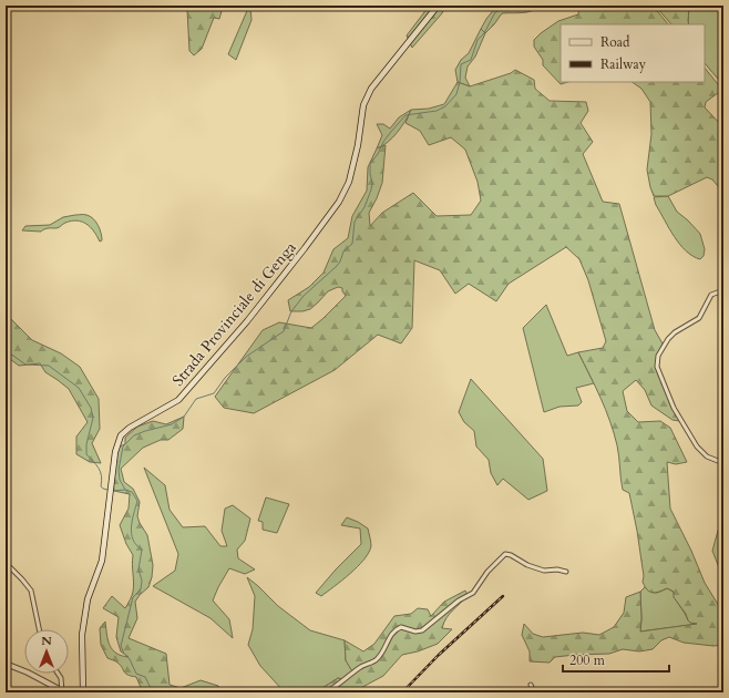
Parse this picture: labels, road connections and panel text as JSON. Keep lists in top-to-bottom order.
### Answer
{
  "streets": {
    "main road": ["Strada Provinciale di Genga"]
  },
  "legend": ["Road", "Railway"],
  "scale_bar": "200 m",
  "north": "top"
}
